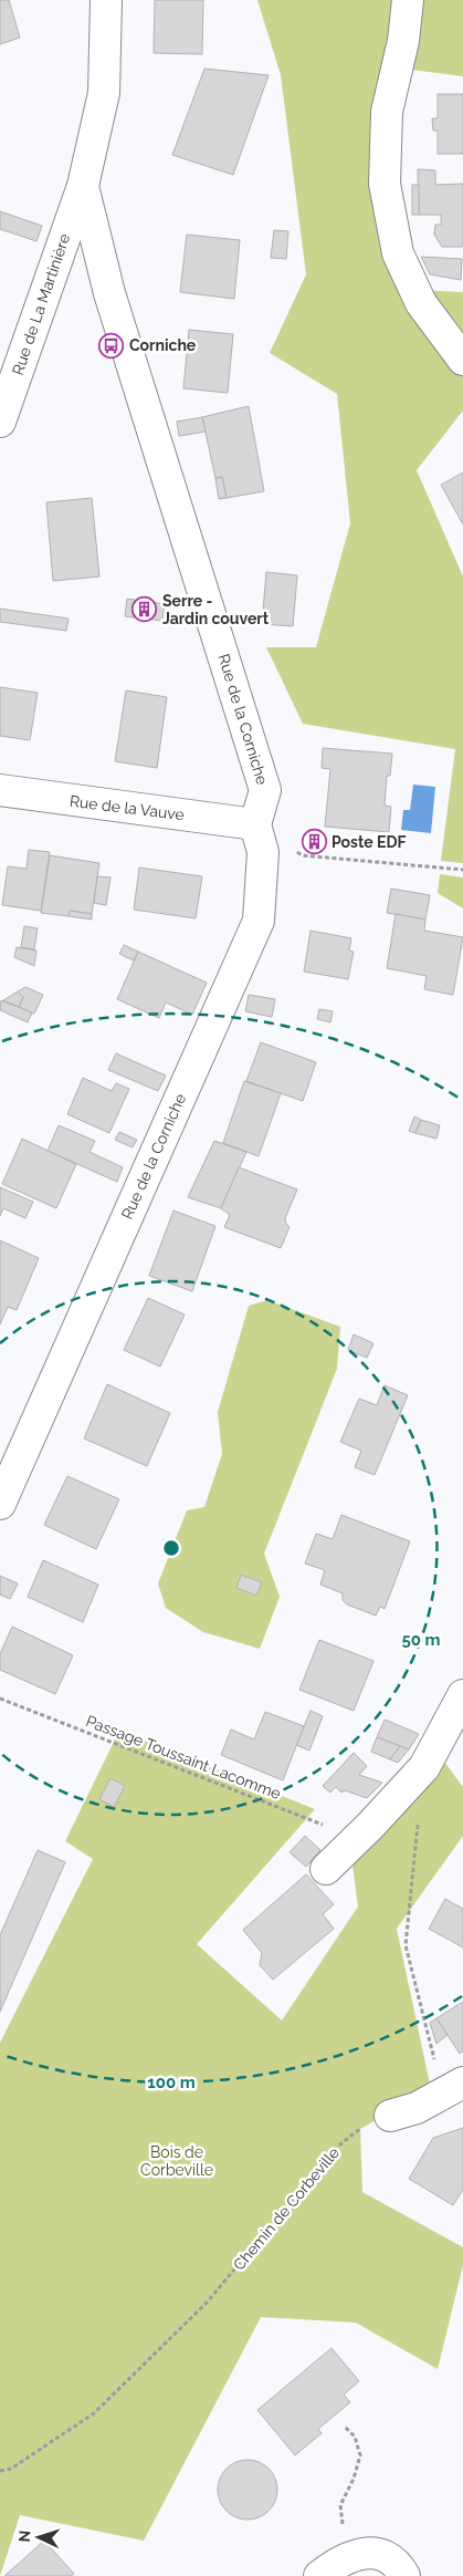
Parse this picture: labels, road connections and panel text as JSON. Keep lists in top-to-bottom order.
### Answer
{
  "streets": {
    "street": ["Rue de La Martinière", "Rue de la Corniche", "Rue de la Vauve"],
    "path": ["Passage Toussaint Lacomme", "Chemin de Corbeville"]
  },
  "crossings": [
    ["Rue de La Martinière", "Rue de la Corniche"],
    ["Rue de la Corniche", "Rue de la Vauve"]
  ],
  "parks": ["Bois de Corbeville"],
  "places": {
    "bus stop": ["Corniche"],
    "building": ["Serre - Jardin couvert", "Poste EDF"]
  },
  "north": "left",
  "rings": ["50 m", "100 m"]
}
